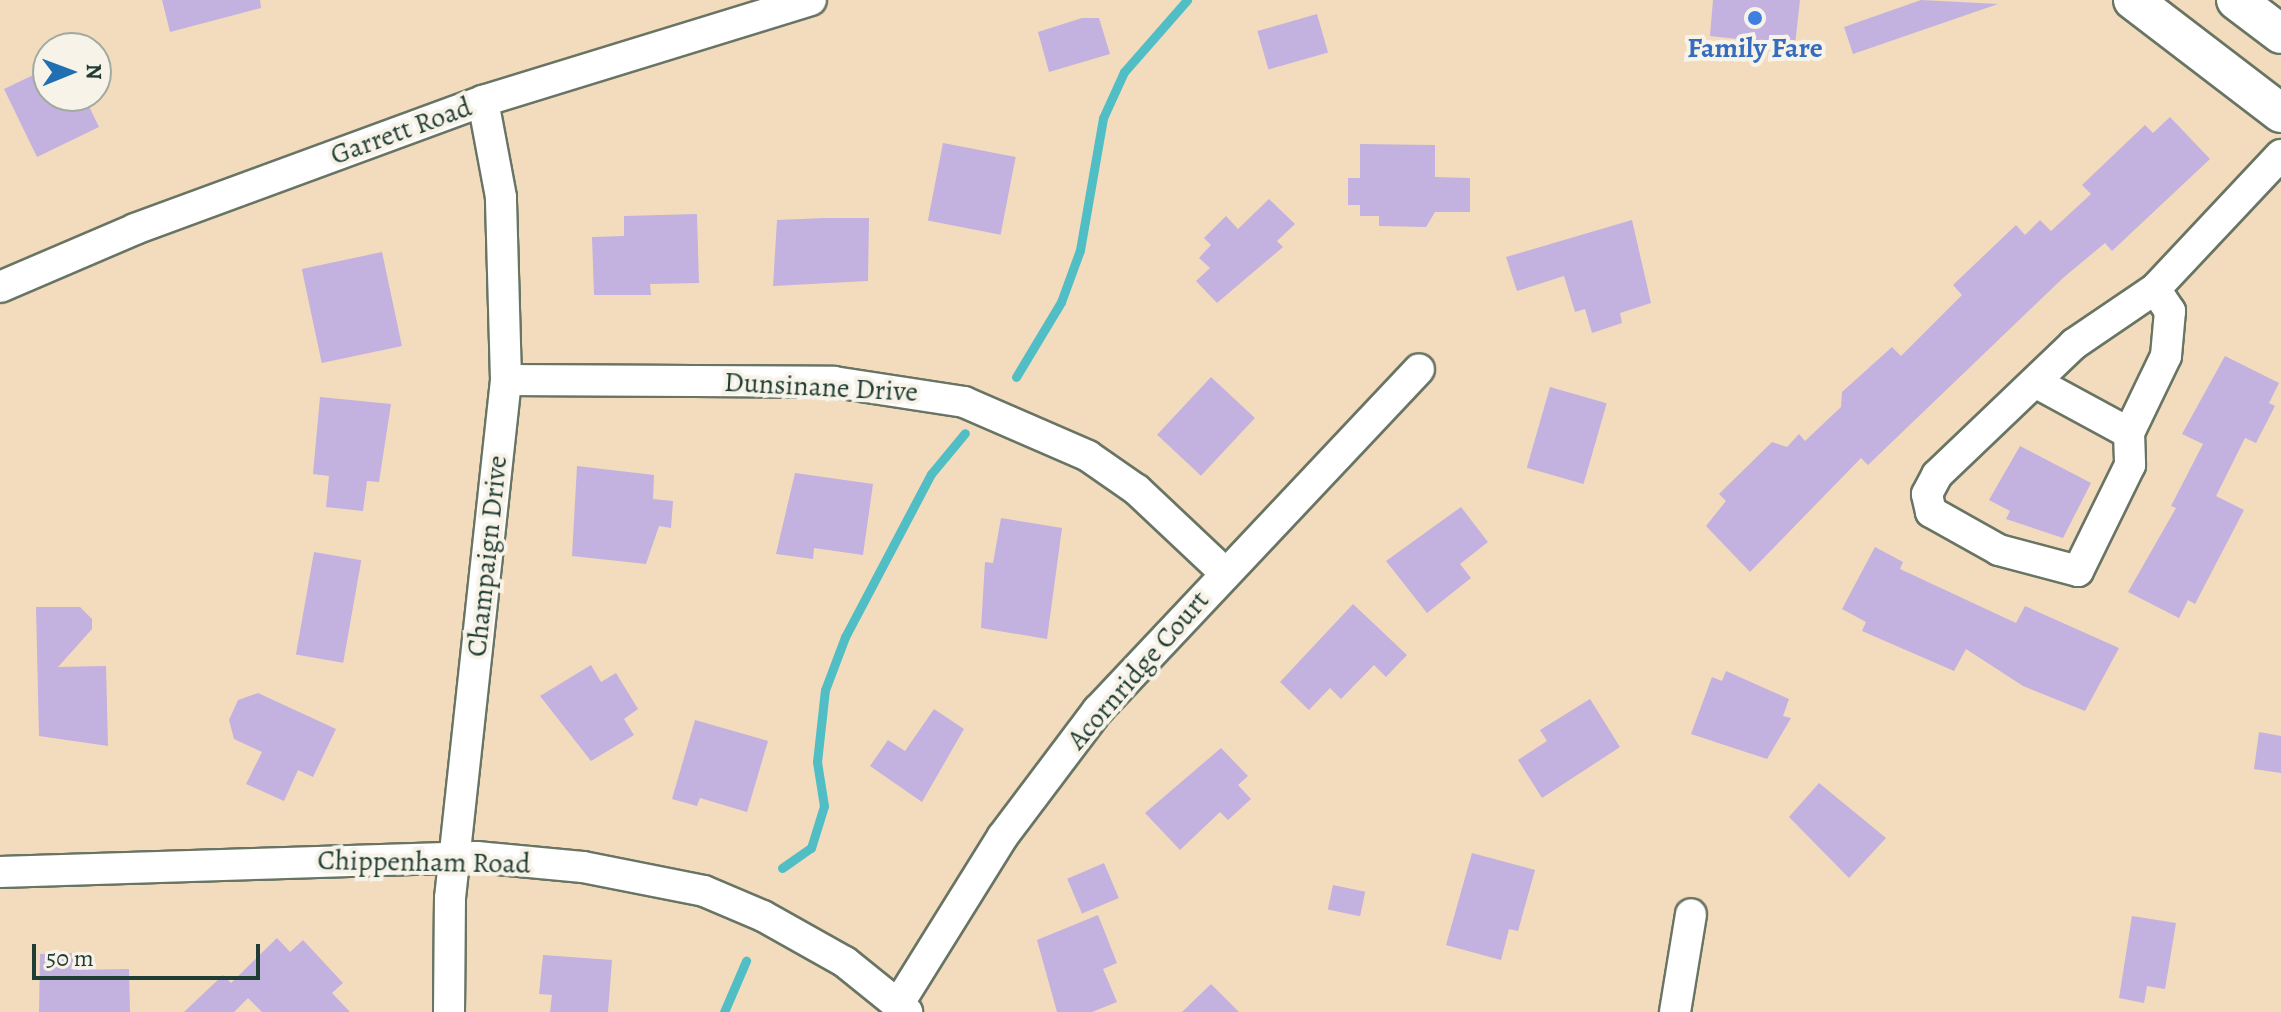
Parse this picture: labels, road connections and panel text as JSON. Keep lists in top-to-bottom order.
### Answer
{
  "streets": {
    "street": [
      "Garrett Road",
      "Dunsinane Drive",
      "Champaign Drive",
      "Acornridge Court",
      "Chippenham Road"
    ]
  },
  "crossings": [
    ["Garrett Road", "Champaign Drive"],
    ["Dunsinane Drive", "Champaign Drive"],
    ["Dunsinane Drive", "Acornridge Court"],
    ["Champaign Drive", "Chippenham Road"],
    ["Acornridge Court", "Chippenham Road"]
  ],
  "places": ["Family Fare"],
  "scale_bar": "50 m",
  "north": "right"
}
